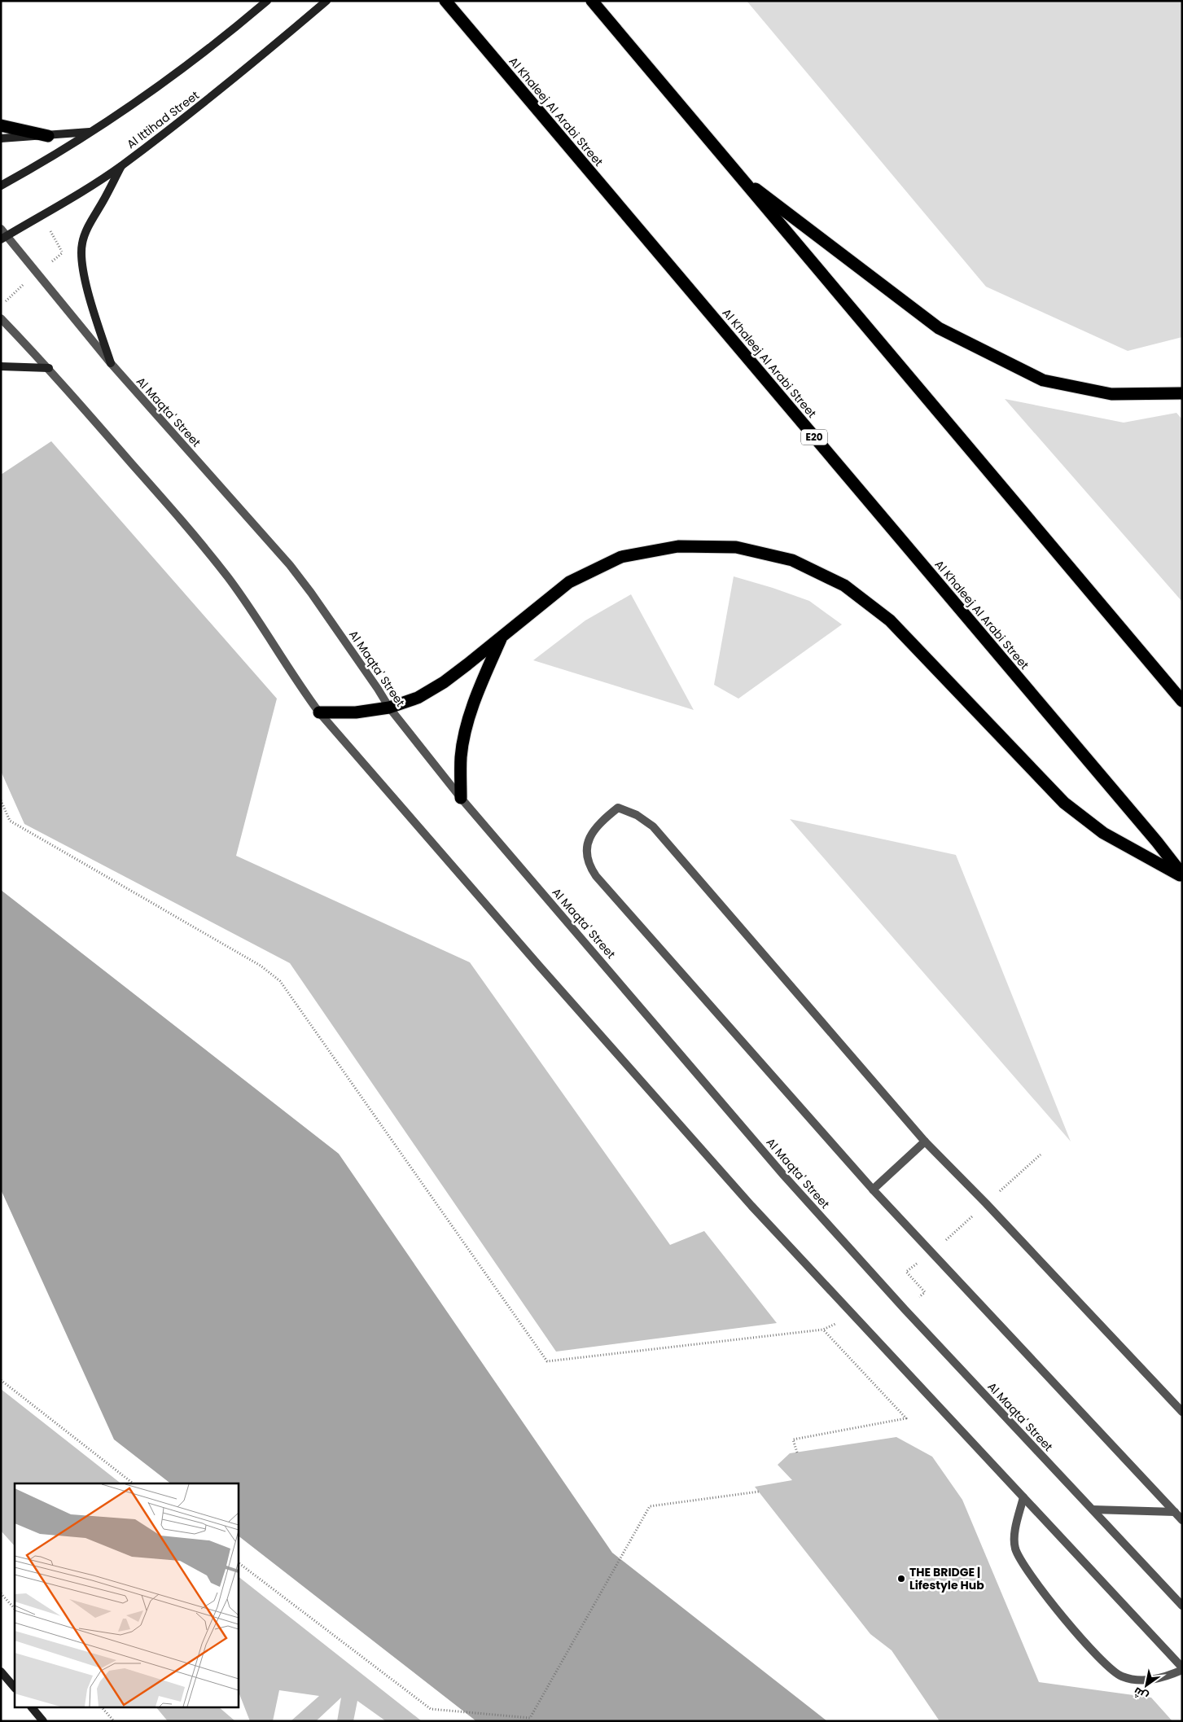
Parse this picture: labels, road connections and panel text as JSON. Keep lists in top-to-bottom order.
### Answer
{
  "streets": {
    "highway": ["Al Khaleej Al Arabi Street", "E20"],
    "main road": ["Al Ittihad Street"],
    "street": ["Al Maqta' Street"]
  },
  "crossings": [
    ["Al Ittihad Street", "Al Maqta' Street"]
  ],
  "places": ["THE BRIDGE | Lifestyle Hub"],
  "north": "bottom left"
}
